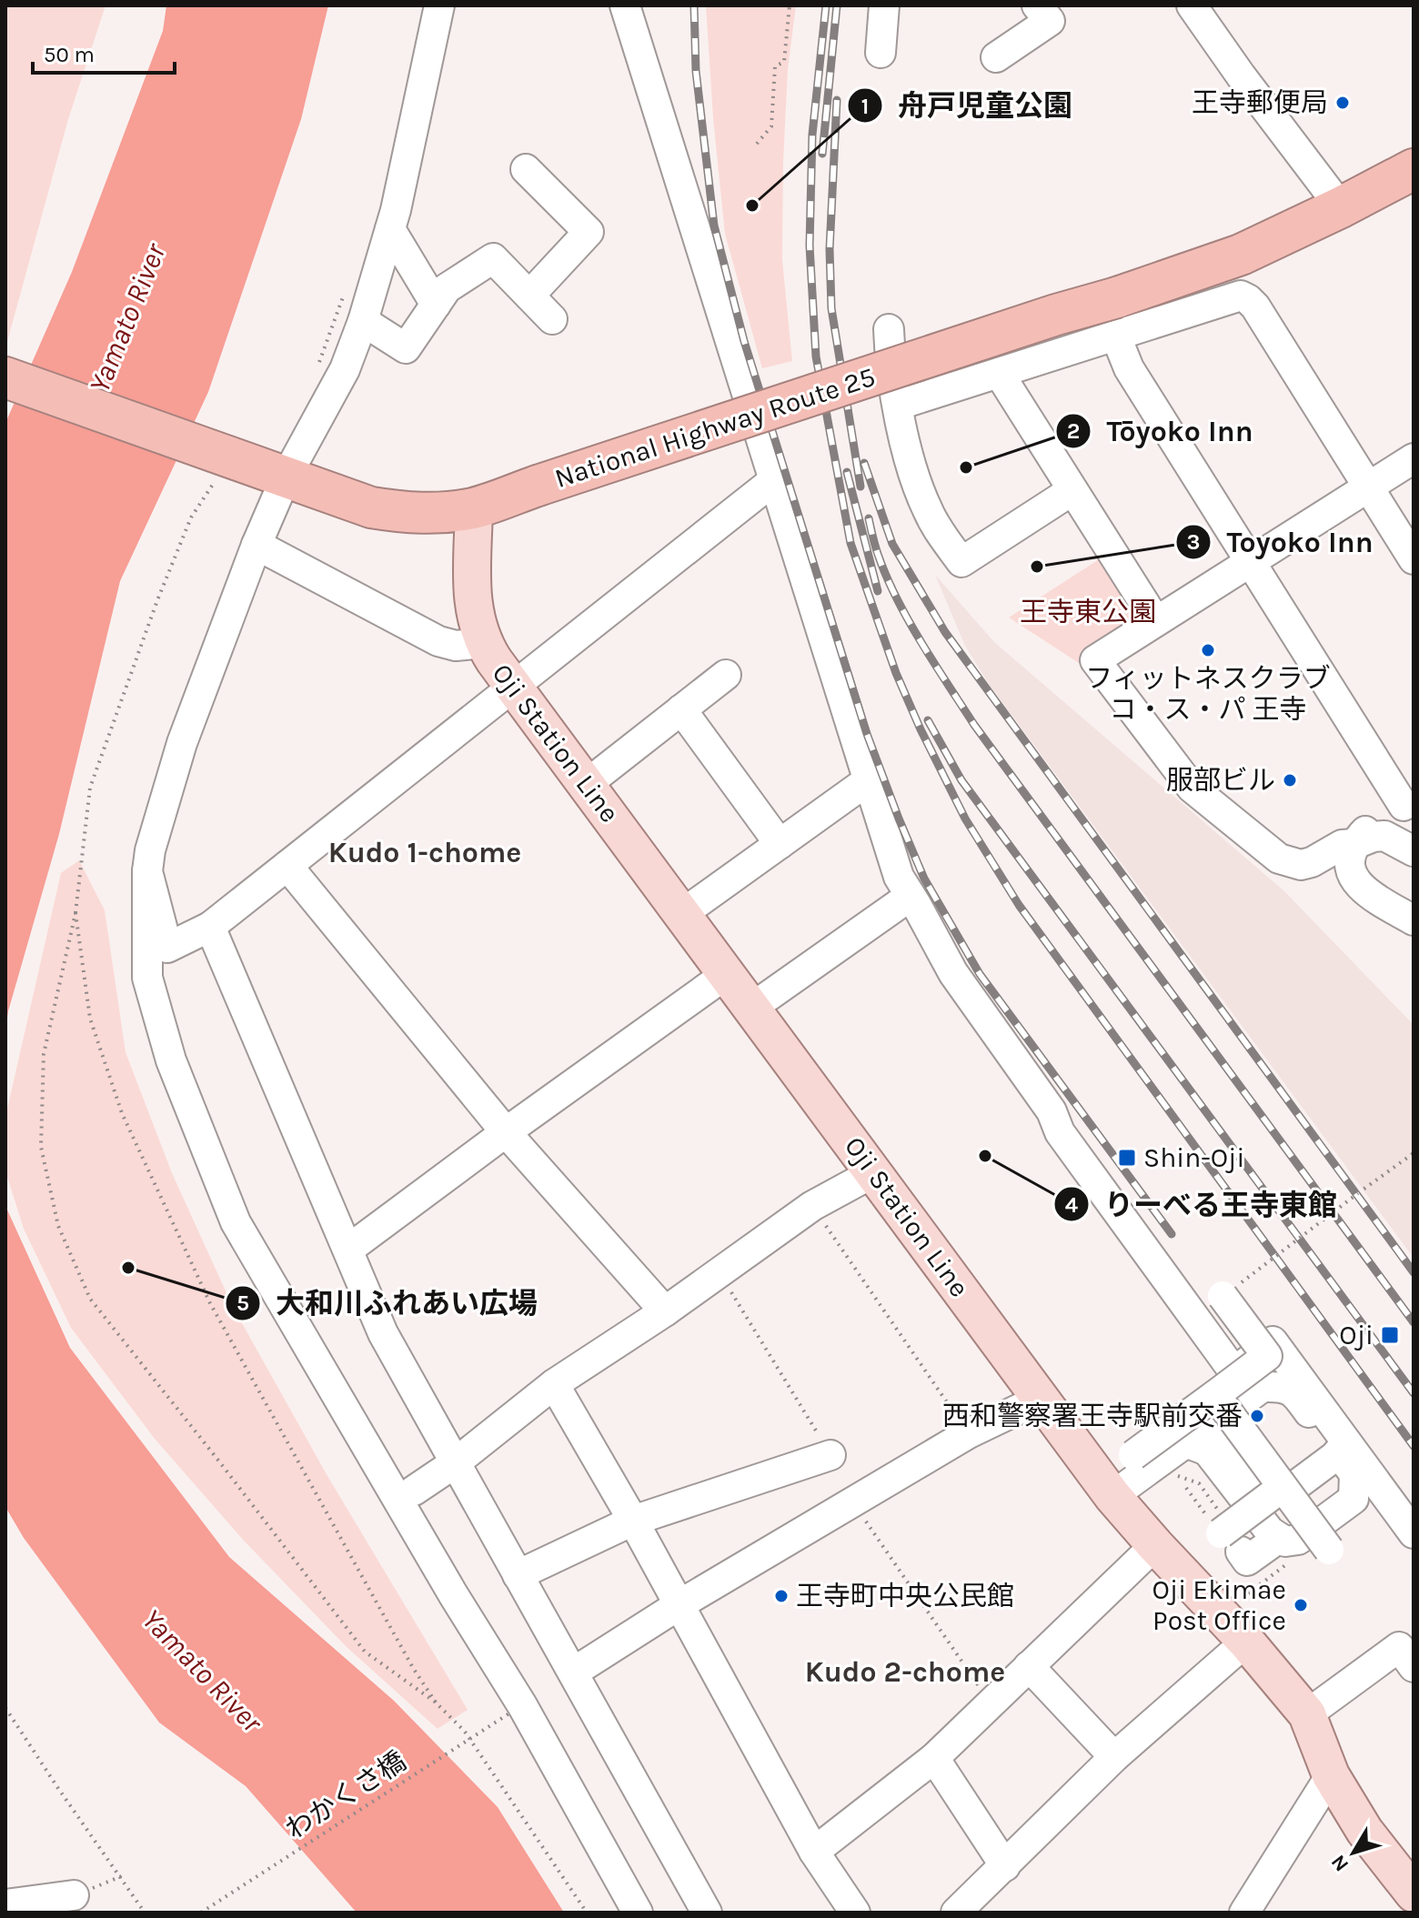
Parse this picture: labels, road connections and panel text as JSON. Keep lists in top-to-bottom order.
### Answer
{
  "streets": {
    "highway": ["National Highway Route 25"],
    "main road": ["Oji Station Line"],
    "path": ["わかくさ橋"]
  },
  "crossings": [
    ["National Highway Route 25", "Oji Station Line"]
  ],
  "districts": ["Kudo 1-chome", "Kudo 2-chome"],
  "water": ["Yamato River"],
  "parks": ["王寺東公園"],
  "places": {
    "other": [
      "王寺郵便局",
      "舟戸児童公園",
      "Tōyoko Inn",
      "Toyoko Inn",
      "フィットネスクラブ コ・ス・パ 王寺",
      "服部ビル",
      "りーべる王寺東館",
      "大和川ふれあい広場",
      "西和警察署王寺駅前交番",
      "王寺町中央公民館",
      "Oji Ekimae Post Office"
    ],
    "transit": ["Shin-Oji", "Oji"]
  },
  "scale_bar": "50 m",
  "north": "bottom left"
}
